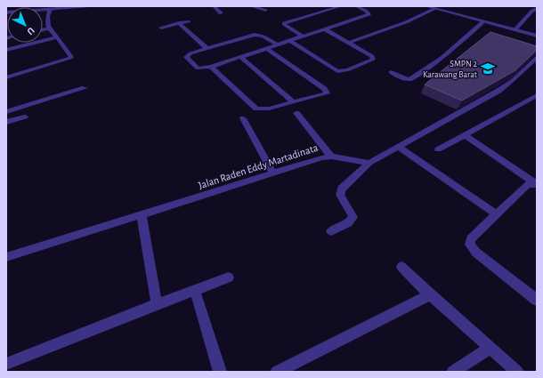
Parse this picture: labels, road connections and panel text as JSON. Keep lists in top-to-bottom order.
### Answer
{
  "streets": {
    "street": ["Jalan Raden Eddy Martadinata"]
  },
  "places": {
    "school or university": ["SMPN 2 Karawang Barat"]
  },
  "north": "bottom right"
}
